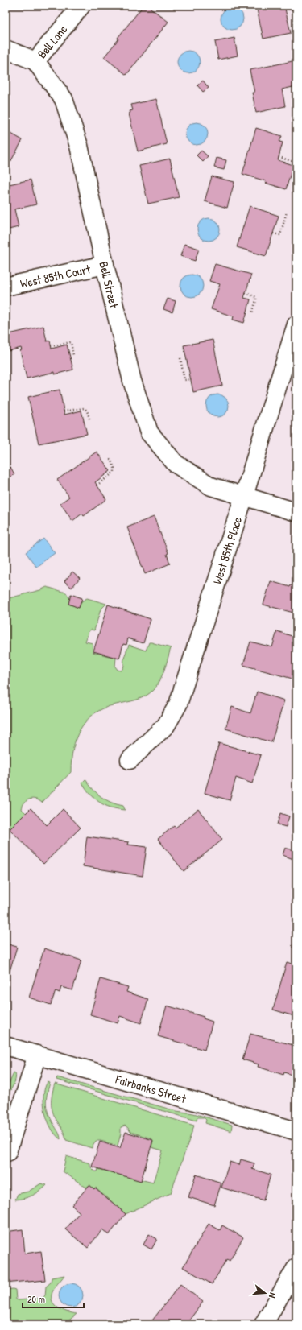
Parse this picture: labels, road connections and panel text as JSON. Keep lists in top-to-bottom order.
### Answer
{
  "streets": {
    "street": [
      "Bell Lane",
      "West 85th Court",
      "Bell Street",
      "West 85th Place",
      "Fairbanks Street"
    ]
  },
  "crossings": [
    ["Bell Lane", "Bell Street"],
    ["West 85th Court", "Bell Street"],
    ["Bell Street", "West 85th Place"]
  ],
  "scale_bar": "20 m",
  "north": "right"
}
